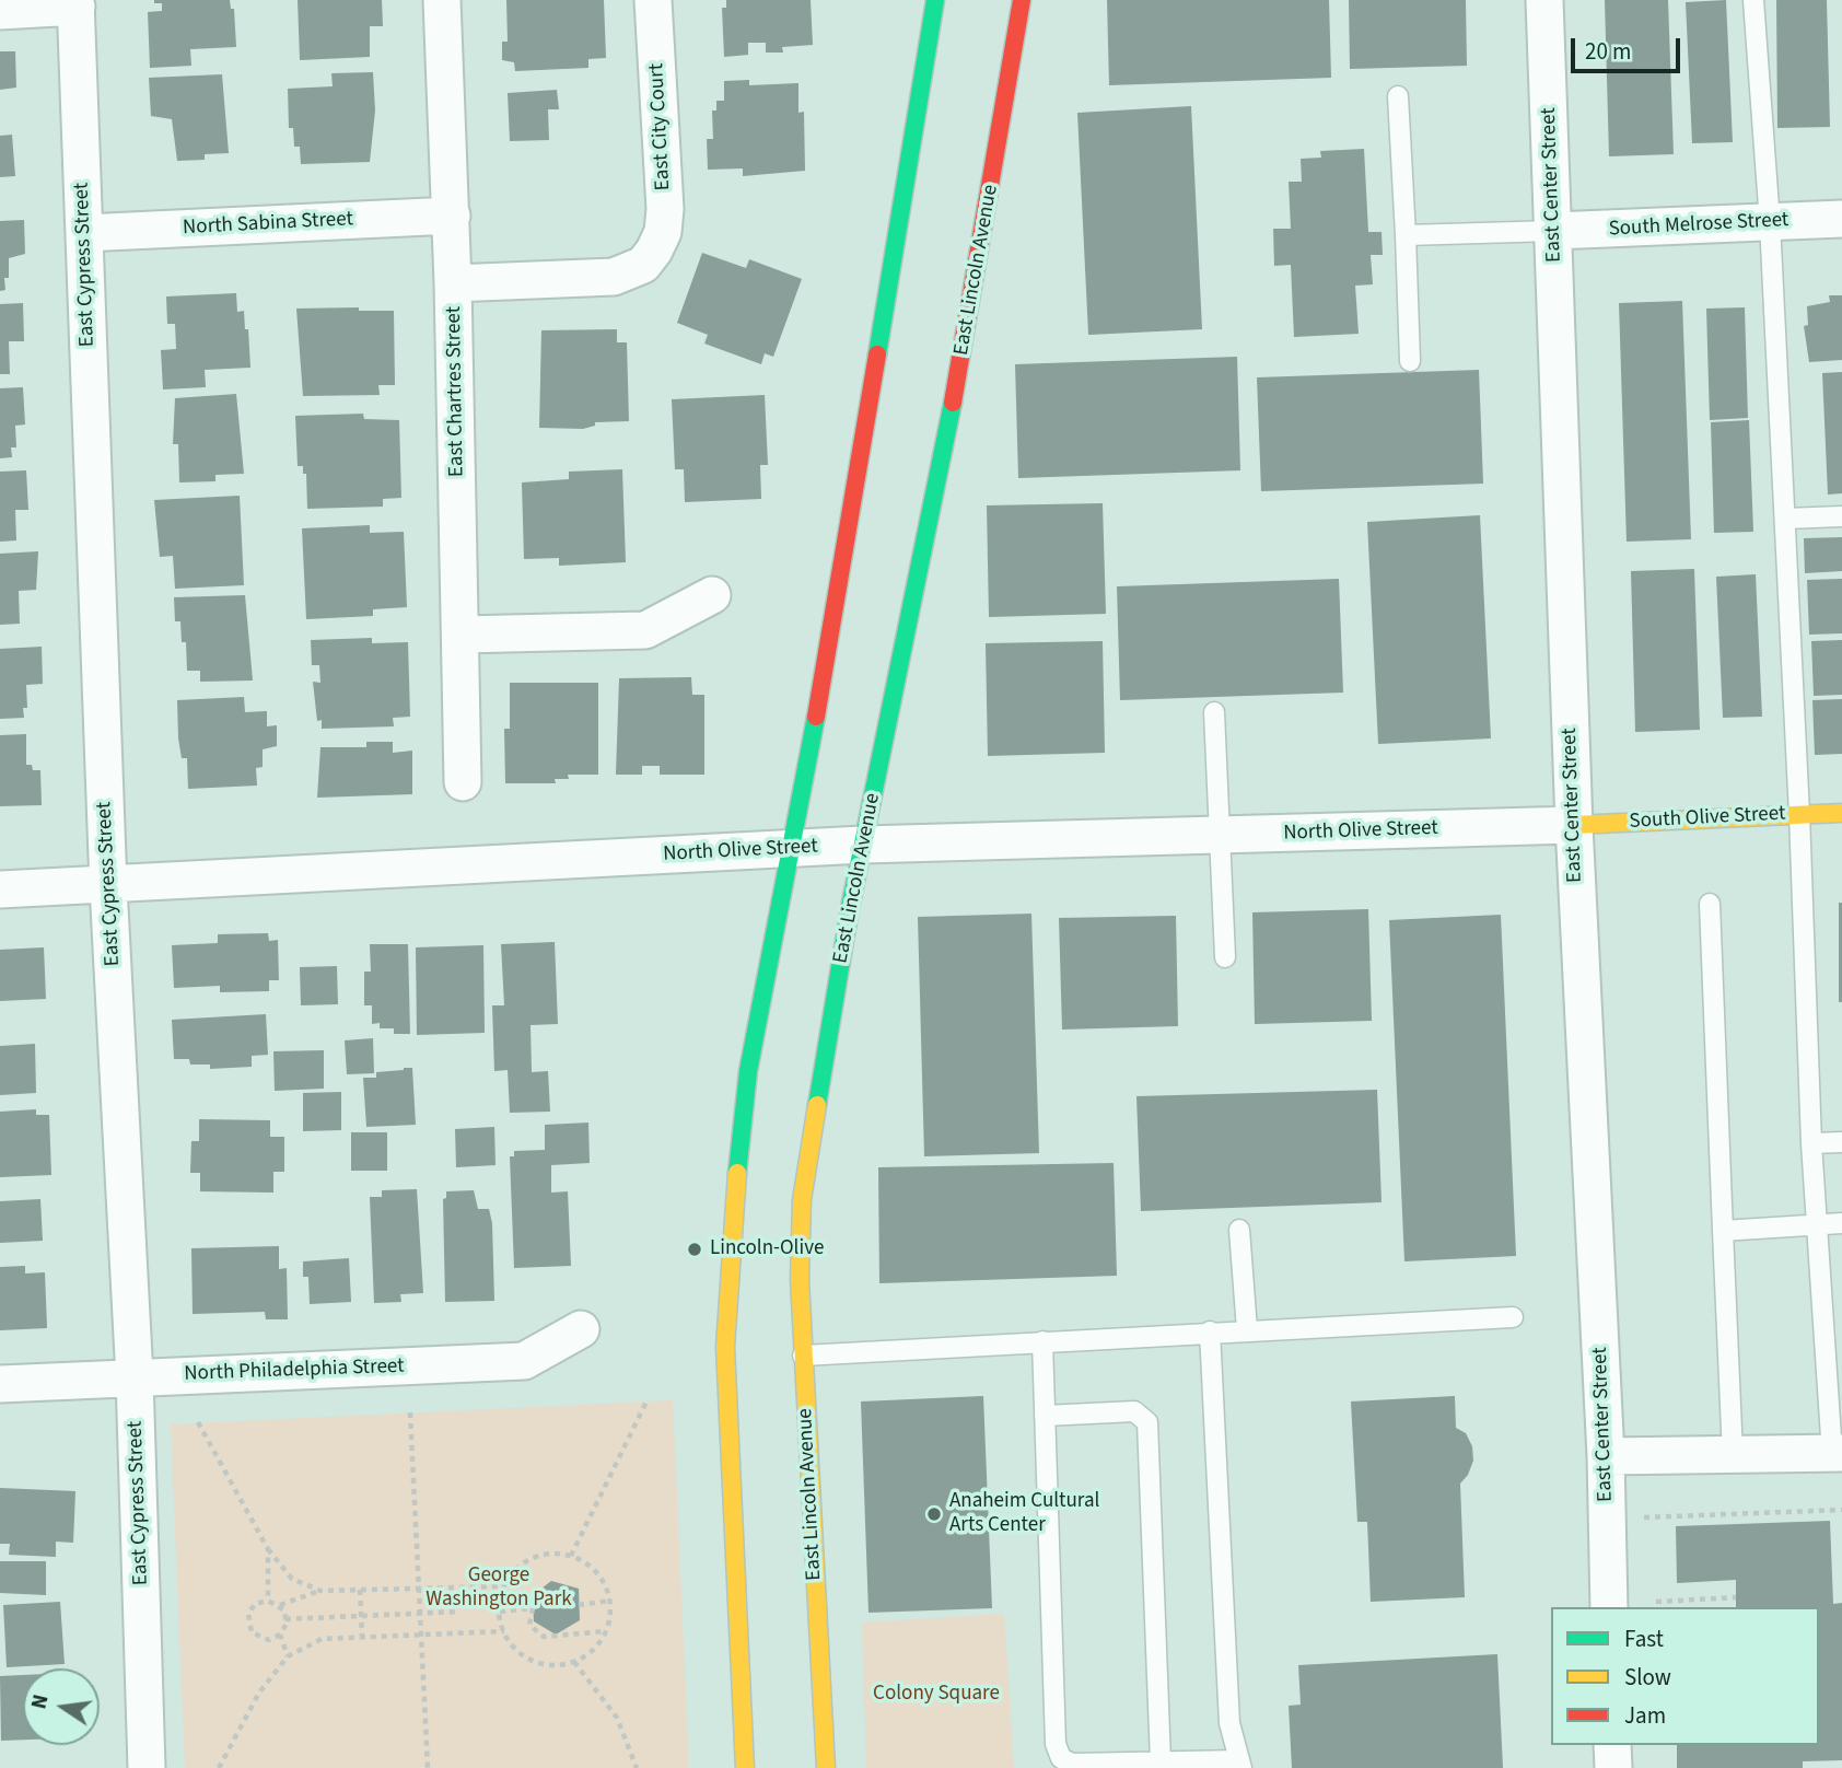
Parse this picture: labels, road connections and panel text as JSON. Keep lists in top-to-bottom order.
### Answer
{
  "streets": {
    "main road": ["East Lincoln Avenue", "South Olive Street"],
    "street": [
      "East City Court",
      "East Center Street",
      "North Sabina Street",
      "South Melrose Street",
      "East Cypress Street",
      "East Chartres Street",
      "North Olive Street",
      "North Philadelphia Street"
    ]
  },
  "crossings": [
    ["East City Court", "East Chartres Street"],
    ["East Center Street", "South Melrose Street"],
    ["East Center Street", "South Olive Street"],
    ["East Center Street", "North Olive Street"],
    ["North Sabina Street", "East Cypress Street"],
    ["North Sabina Street", "East Chartres Street"],
    ["East Cypress Street", "North Olive Street"],
    ["East Cypress Street", "North Philadelphia Street"],
    ["East Lincoln Avenue", "North Olive Street"],
    ["South Olive Street", "North Olive Street"]
  ],
  "parks": ["George Washington Park", "Colony Square"],
  "places": ["Lincoln-Olive", "Anaheim Cultural Arts Center"],
  "legend": ["Fast", "Slow", "Jam"],
  "scale_bar": "20 m",
  "north": "left"
}
